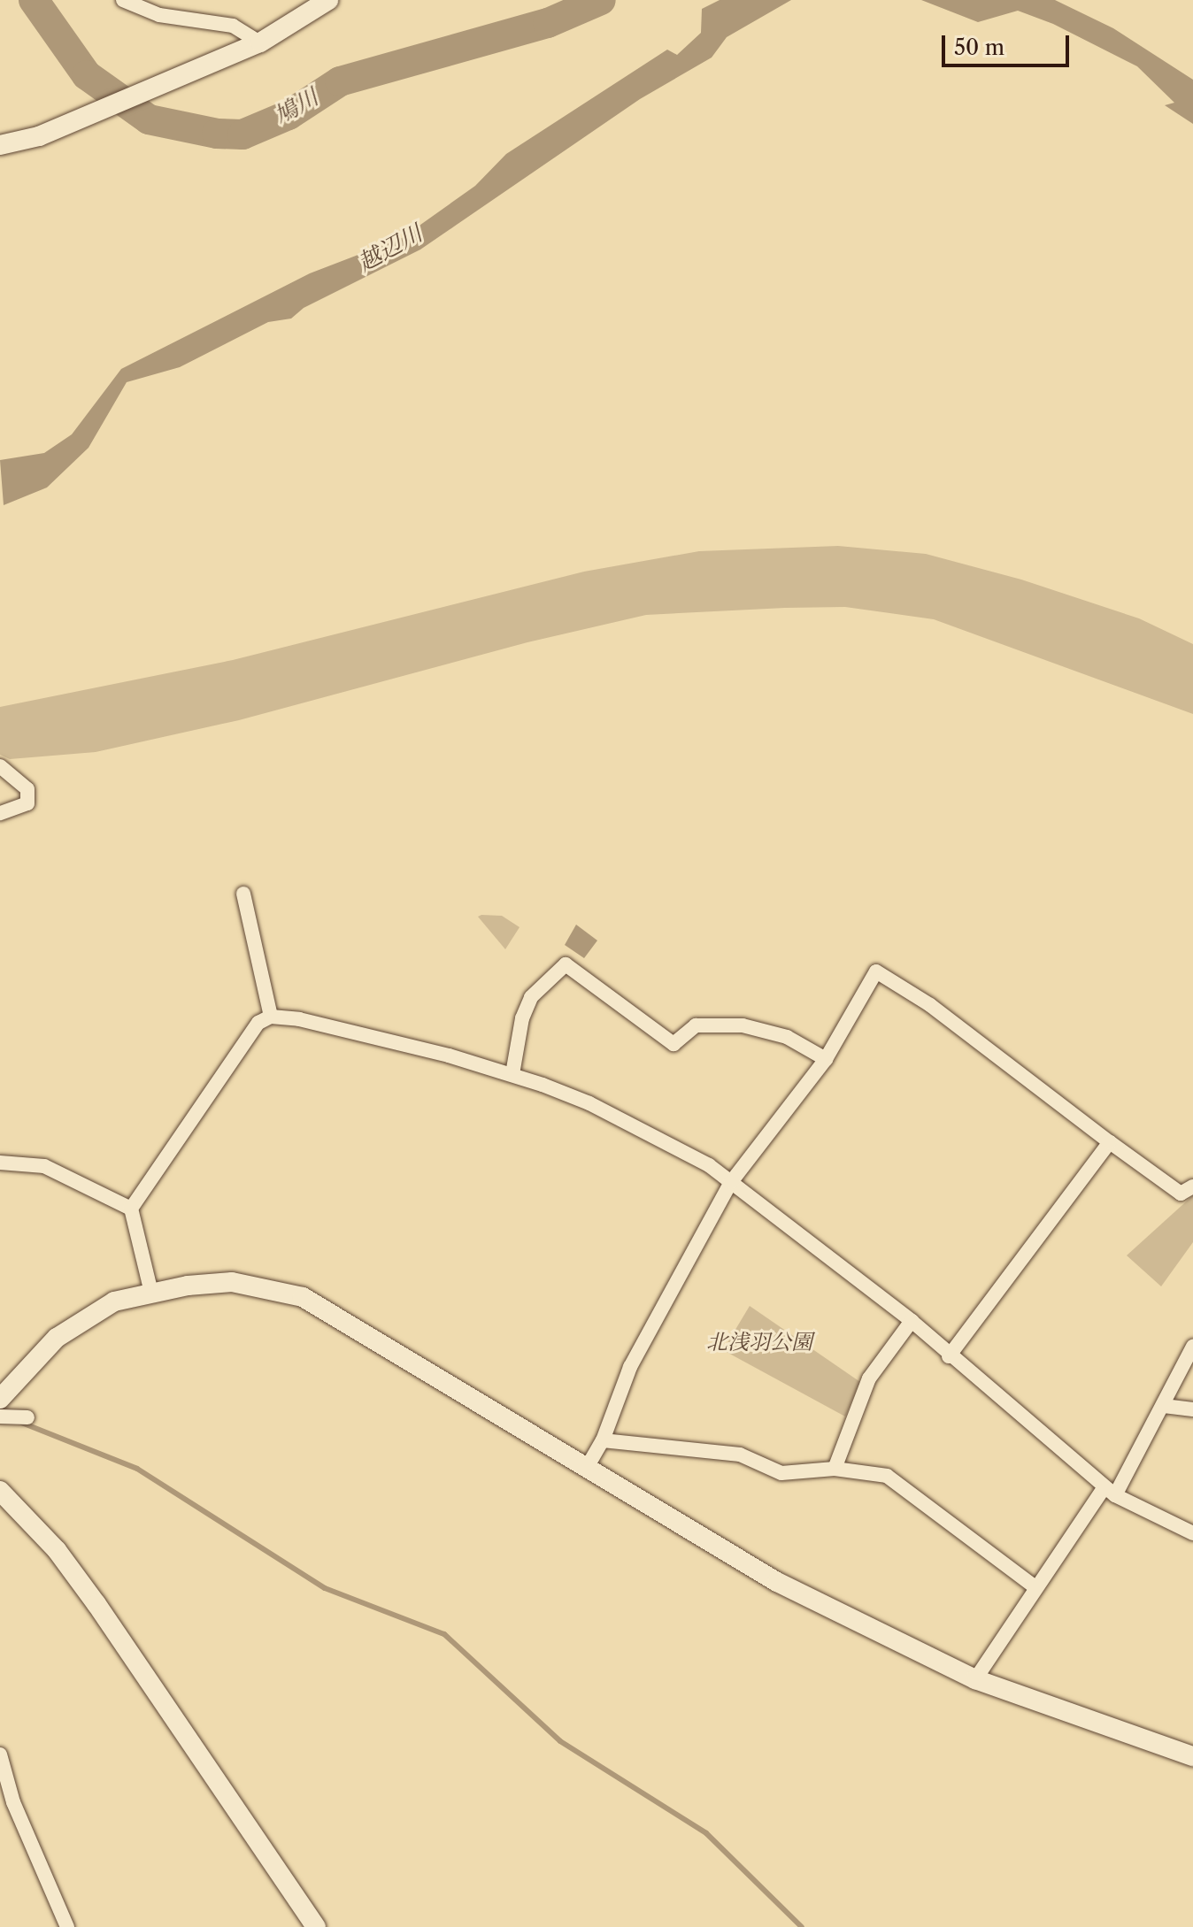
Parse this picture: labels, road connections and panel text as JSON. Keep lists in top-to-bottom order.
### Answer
{
  "water": ["鳩川", "越辺川"],
  "parks": ["北浅羽公園"],
  "scale_bar": "50 m"
}
